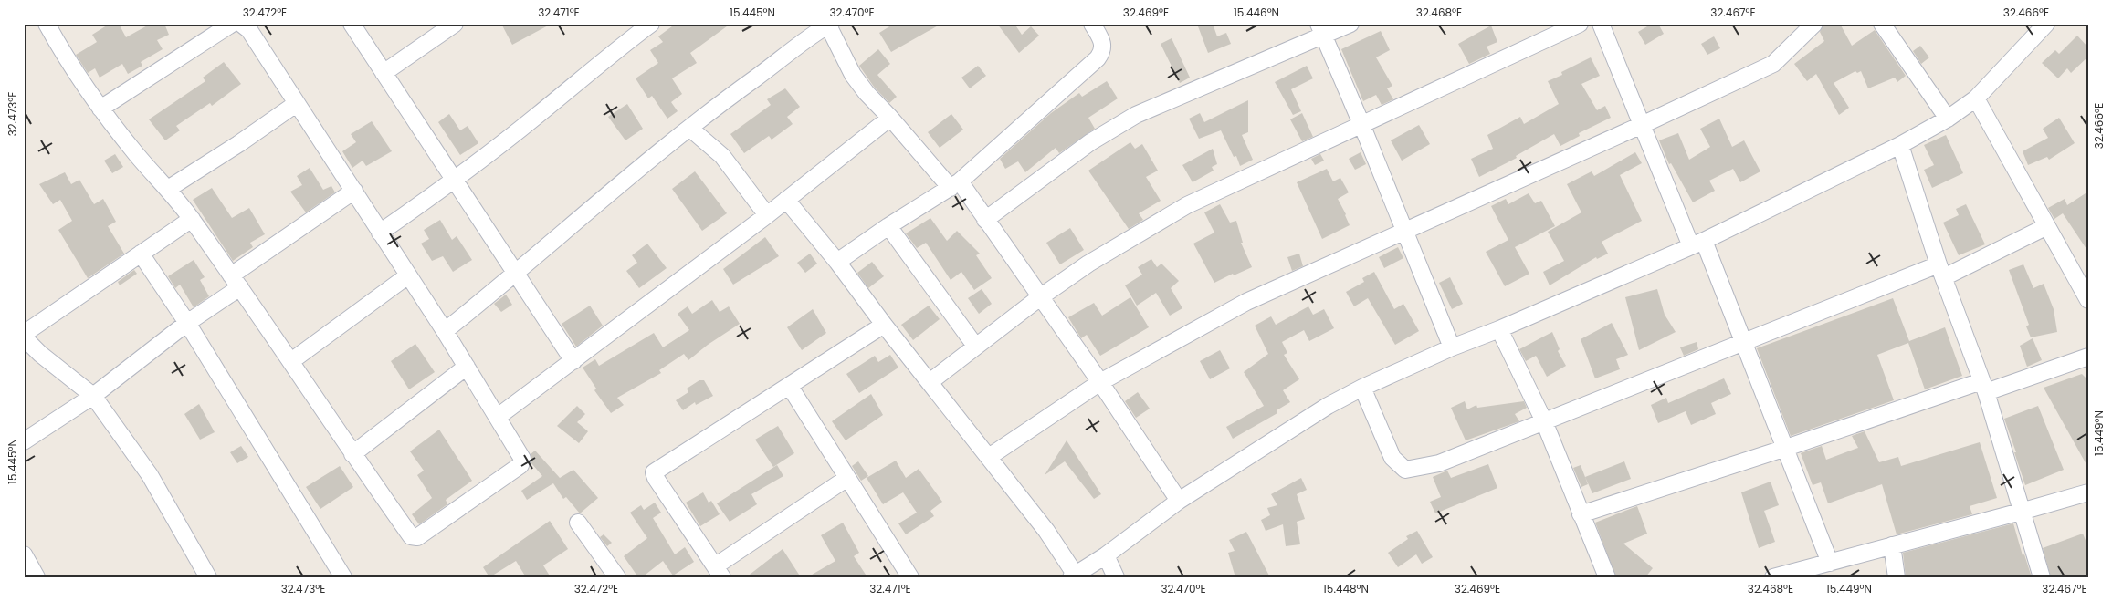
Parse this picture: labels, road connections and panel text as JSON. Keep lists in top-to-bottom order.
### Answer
{
  "coordinates": [
    "32.472°E",
    "32.471°E",
    "15.445°N",
    "32.470°E",
    "32.469°E",
    "15.446°N",
    "32.468°E",
    "32.467°E",
    "32.466°E",
    "32.473°E",
    "15.449°N",
    "15.448°N"
  ]
}
